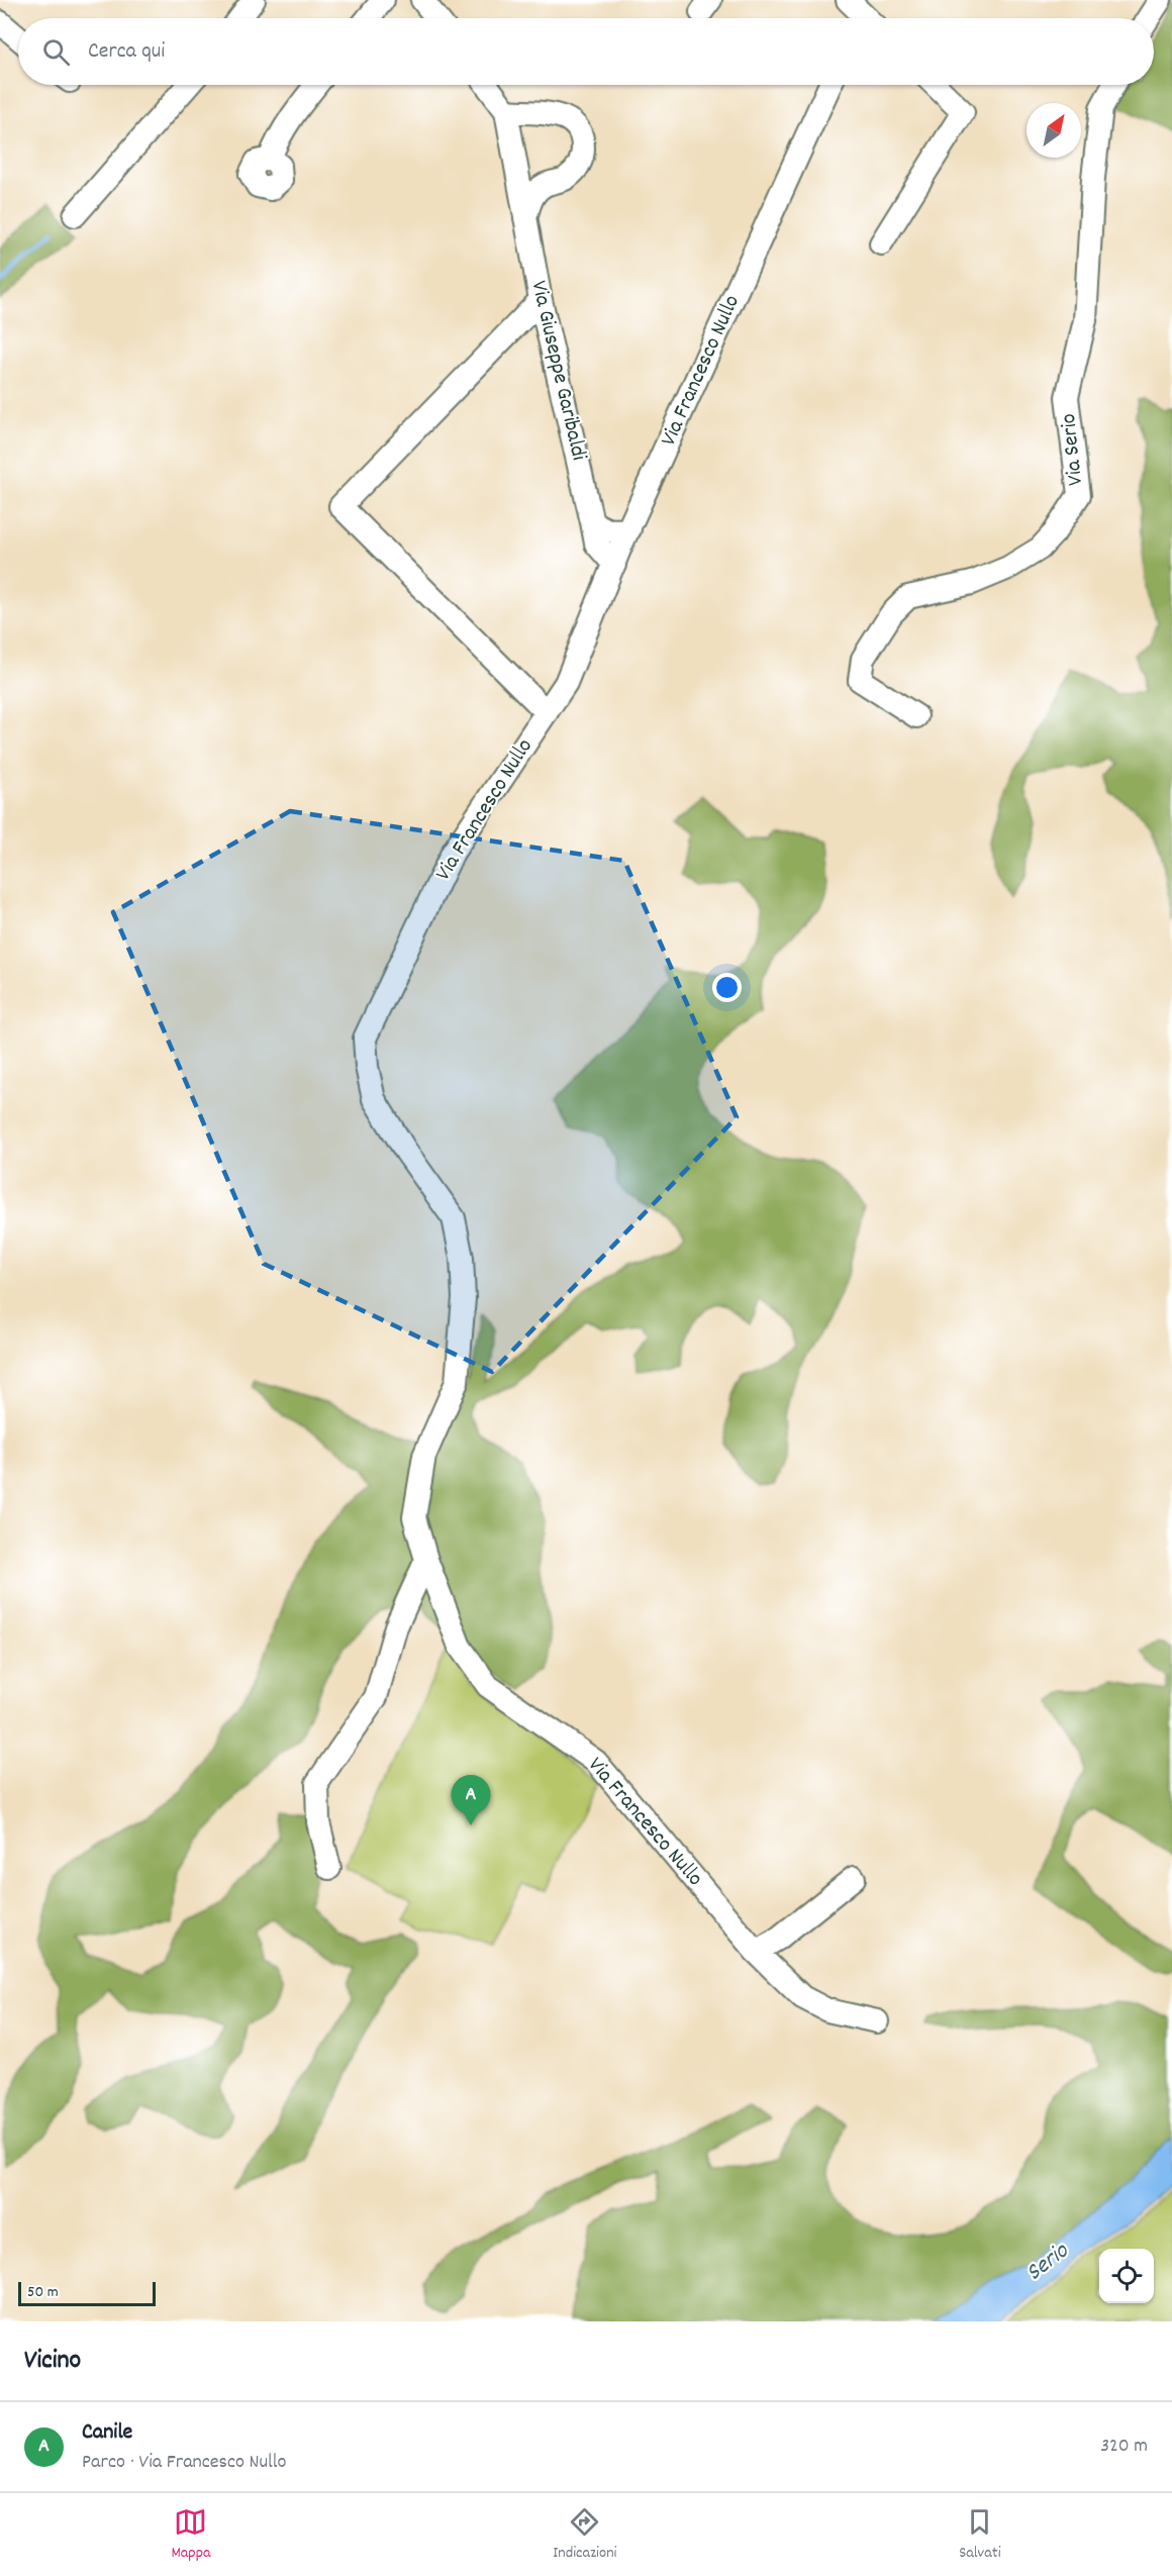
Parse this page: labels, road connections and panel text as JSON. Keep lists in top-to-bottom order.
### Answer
{
  "streets": {
    "street": ["Via Giuseppe Garibaldi", "Via Francesco Nullo", "Via Serio"]
  },
  "crossings": [
    ["Via Giuseppe Garibaldi", "Via Francesco Nullo"]
  ],
  "water": ["Serio"],
  "scale_bar": "50 m",
  "north": "top right",
  "page": {
    "search": "Cerca qui",
    "pins": "A",
    "scale": "50 m",
    "heading": "Vicino",
    "list": [
      {
        "mark": "A",
        "name": "Canile",
        "note": "Parco · Via Francesco Nullo",
        "value": "320 m"
      }
    ],
    "nav": ["Mappa", "Indicazioni", "Salvati"]
  }
}
